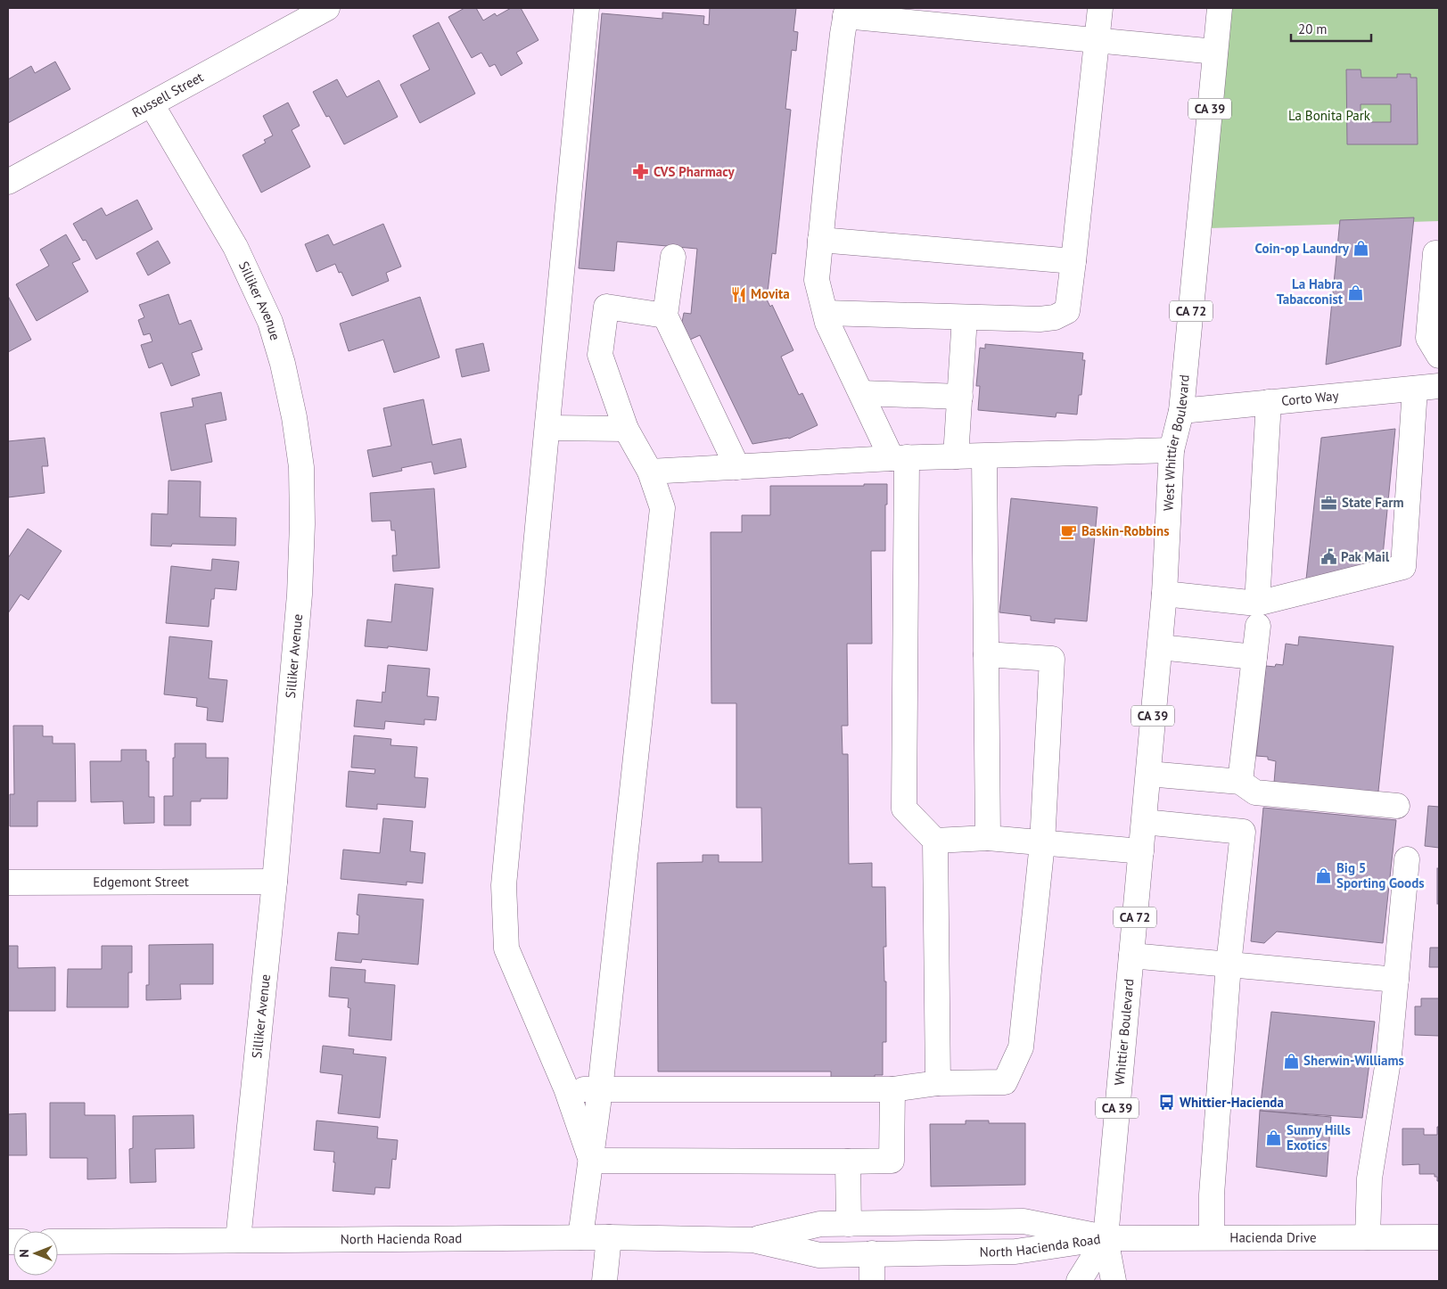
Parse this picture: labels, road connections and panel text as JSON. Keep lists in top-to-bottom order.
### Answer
{
  "streets": {
    "main road": [
      "Russell Street",
      "CA 39",
      "Silliker Avenue",
      "CA 72",
      "Corto Way",
      "West Whittier Boulevard",
      "Edgemont Street",
      "Whittier Boulevard",
      "Hacienda Drive",
      "North Hacienda Road"
    ]
  },
  "crossings": [
    ["Russell Street", "Silliker Avenue"],
    ["CA 39", "Whittier Boulevard"],
    ["CA 39", "Hacienda Drive"],
    ["CA 39", "North Hacienda Road"],
    ["Silliker Avenue", "Edgemont Street"],
    ["Silliker Avenue", "North Hacienda Road"],
    ["Corto Way", "West Whittier Boulevard"],
    ["West Whittier Boulevard", "Whittier Boulevard"],
    ["Whittier Boulevard", "Hacienda Drive"],
    ["Whittier Boulevard", "North Hacienda Road"],
    ["Hacienda Drive", "North Hacienda Road"]
  ],
  "parks": ["La Bonita Park"],
  "places": {
    "pharmacy": ["CVS Pharmacy"],
    "shop": [
      "Coin-op Laundry",
      "La Habra Tabacconist",
      "Big 5 Sporting Goods",
      "Sherwin-Williams",
      "Sunny Hills Exotics"
    ],
    "restaurant": ["Movita"],
    "office": ["State Farm"],
    "cafe": ["Baskin-Robbins"],
    "public building": ["Pak Mail"],
    "bus stop": ["Whittier-Hacienda"]
  },
  "scale_bar": "20 m",
  "north": "left"
}
